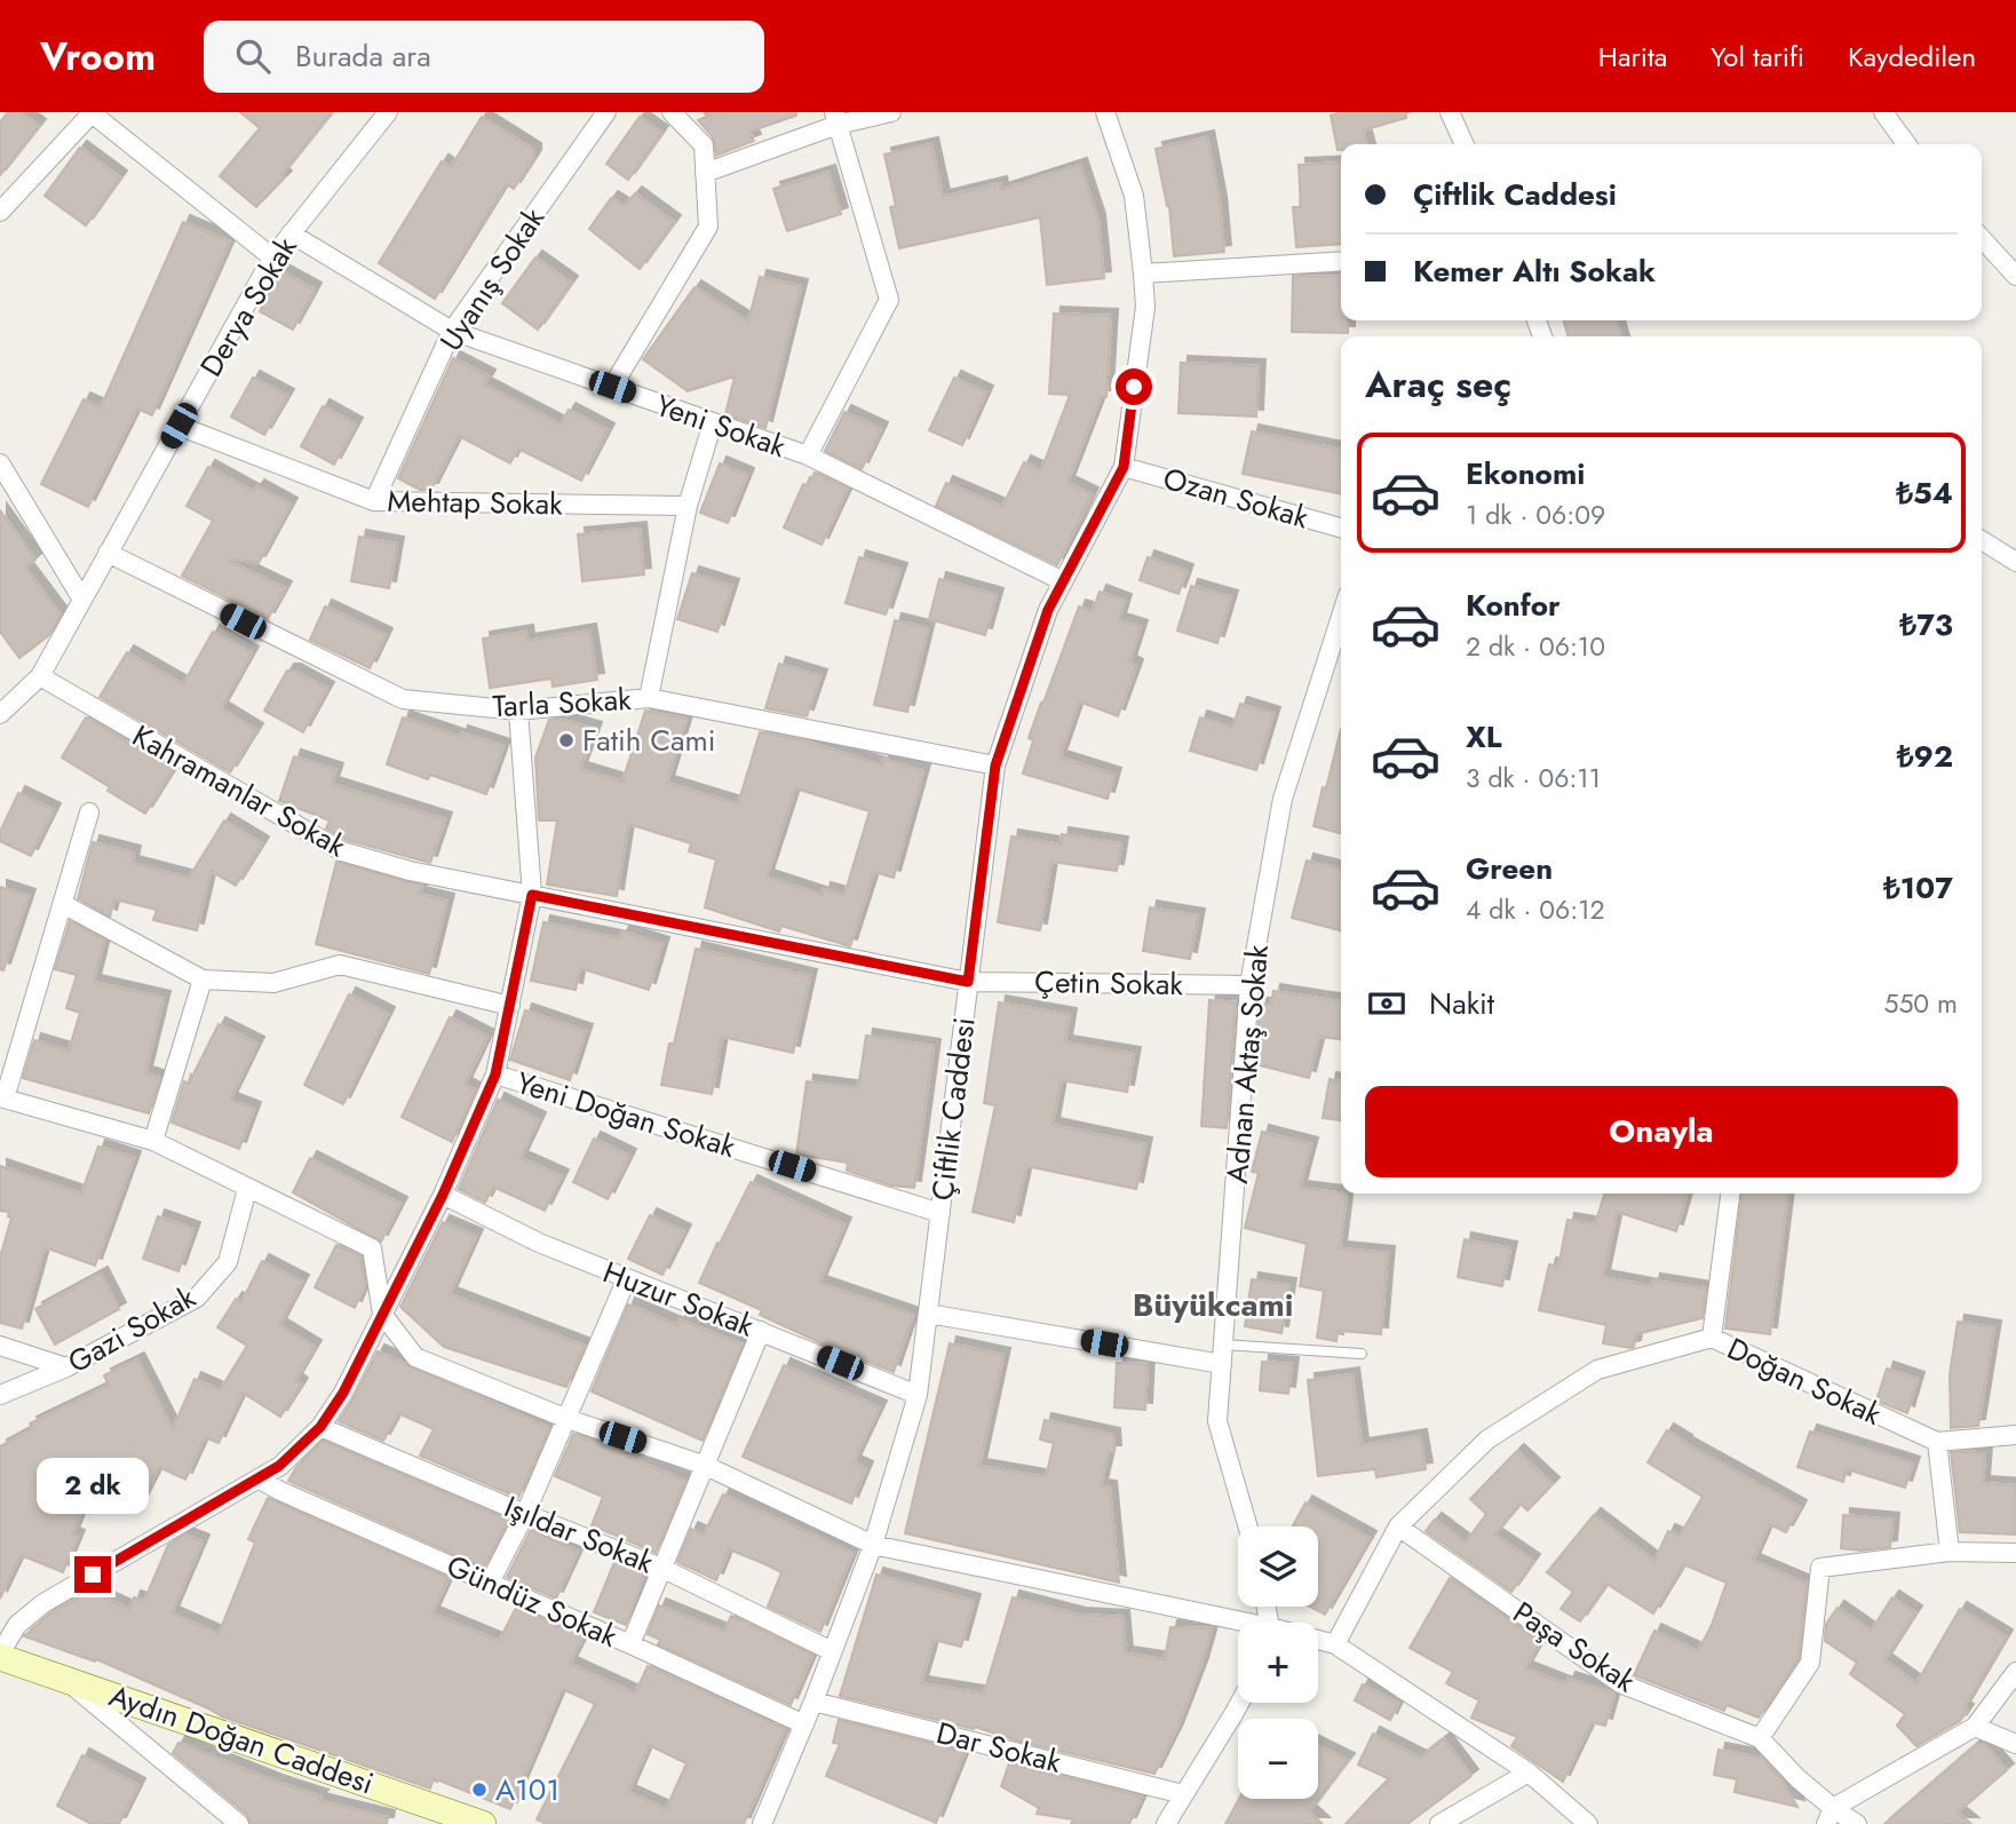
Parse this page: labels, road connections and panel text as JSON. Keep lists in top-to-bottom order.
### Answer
{
  "streets": {
    "main road": ["Aydın Doğan Caddesi"],
    "street": [
      "Uyanış Sokak",
      "Derya Sokak",
      "Yeni Sokak",
      "Ozan Sokak",
      "Mehtap Sokak",
      "Tarla Sokak",
      "Kahramanlar Sokak",
      "Çetin Sokak",
      "Adnan Aktaş Sokak",
      "Çiftlik Caddesi",
      "Yeni Doğan Sokak",
      "Huzur Sokak",
      "Gazi Sokak",
      "Doğan Sokak",
      "Işıldar Sokak",
      "Gündüz Sokak",
      "Paşa Sokak",
      "Dar Sokak"
    ]
  },
  "crossings": [
    ["Uyanış Sokak", "Yeni Sokak"],
    ["Uyanış Sokak", "Mehtap Sokak"],
    ["Derya Sokak", "Yeni Sokak"],
    ["Derya Sokak", "Mehtap Sokak"],
    ["Derya Sokak", "Tarla Sokak"],
    ["Derya Sokak", "Kahramanlar Sokak"],
    ["Yeni Sokak", "Çiftlik Caddesi"],
    ["Ozan Sokak", "Çiftlik Caddesi"],
    ["Tarla Sokak", "Çiftlik Caddesi"],
    ["Kahramanlar Sokak", "Çetin Sokak"],
    ["Kahramanlar Sokak", "Çiftlik Caddesi"],
    ["Çetin Sokak", "Adnan Aktaş Sokak"],
    ["Çetin Sokak", "Çiftlik Caddesi"],
    ["Çiftlik Caddesi", "Yeni Doğan Sokak"],
    ["Çiftlik Caddesi", "Huzur Sokak"],
    ["Çiftlik Caddesi", "Işıldar Sokak"],
    ["Çiftlik Caddesi", "Gündüz Sokak"],
    ["Çiftlik Caddesi", "Dar Sokak"],
    ["Doğan Sokak", "Paşa Sokak"]
  ],
  "districts": ["Büyükcami"],
  "places": ["Fatih Cami", "A101"],
  "page": {
    "header": "Vroom",
    "search": "Burada ara",
    "nav": ["Harita", "Yol tarifi", "Kaydedilen"],
    "banner": ["Çiftlik Caddesi", "Kemer Altı Sokak"],
    "heading": "Araç seç",
    "list": [
      {
        "name": "Ekonomi",
        "note": "1 dk · 06:09",
        "value": "₺54"
      },
      {
        "name": "Konfor",
        "note": "2 dk · 06:10",
        "value": "₺73"
      },
      {
        "name": "XL",
        "note": "3 dk · 06:11",
        "value": "₺92"
      },
      {
        "name": "Green",
        "note": "4 dk · 06:12",
        "value": "₺107"
      }
    ],
    "pay": ["Nakit", "550 m"],
    "buttons": "Onayla",
    "bubble": "2 dk",
    "map_buttons": ["+", "−"]
  }
}
